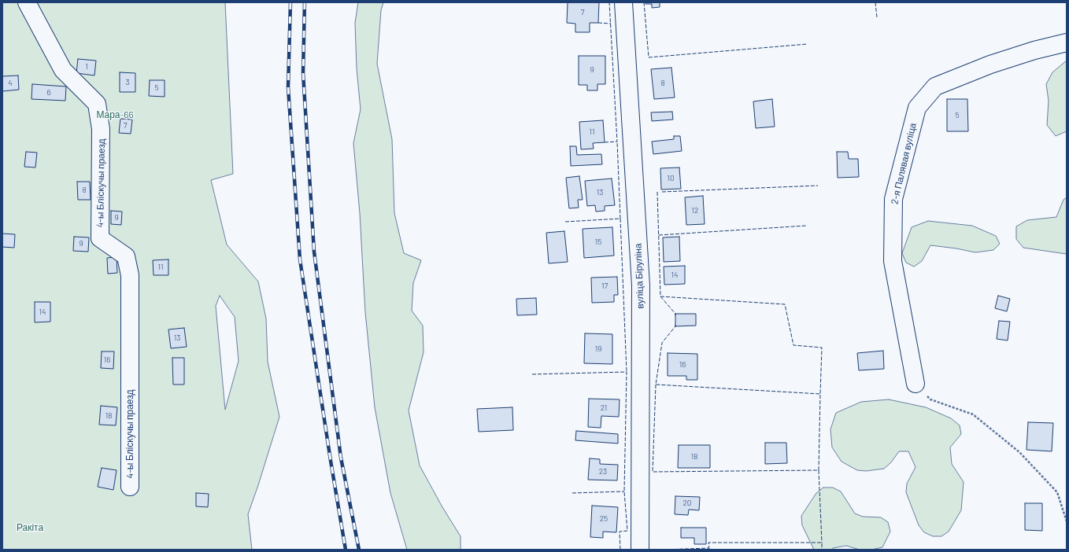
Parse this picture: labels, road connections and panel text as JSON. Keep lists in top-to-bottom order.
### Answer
{
  "streets": {
    "street": ["2-я Палявая вуліца", "4-ы Бліскучы праезд", "вуліца Біруліна"]
  },
  "parks": ["Мара-66", "Ракіта"],
  "house_numbers": [
    "7",
    "1",
    "9",
    "3",
    "4",
    "8",
    "5",
    "6",
    "5",
    "7",
    "11",
    "10",
    "8",
    "13",
    "12",
    "9",
    "15",
    "9",
    "11",
    "14",
    "17",
    "14",
    "13",
    "19",
    "16",
    "16",
    "21",
    "18",
    "18",
    "23",
    "20",
    "25"
  ]
}
